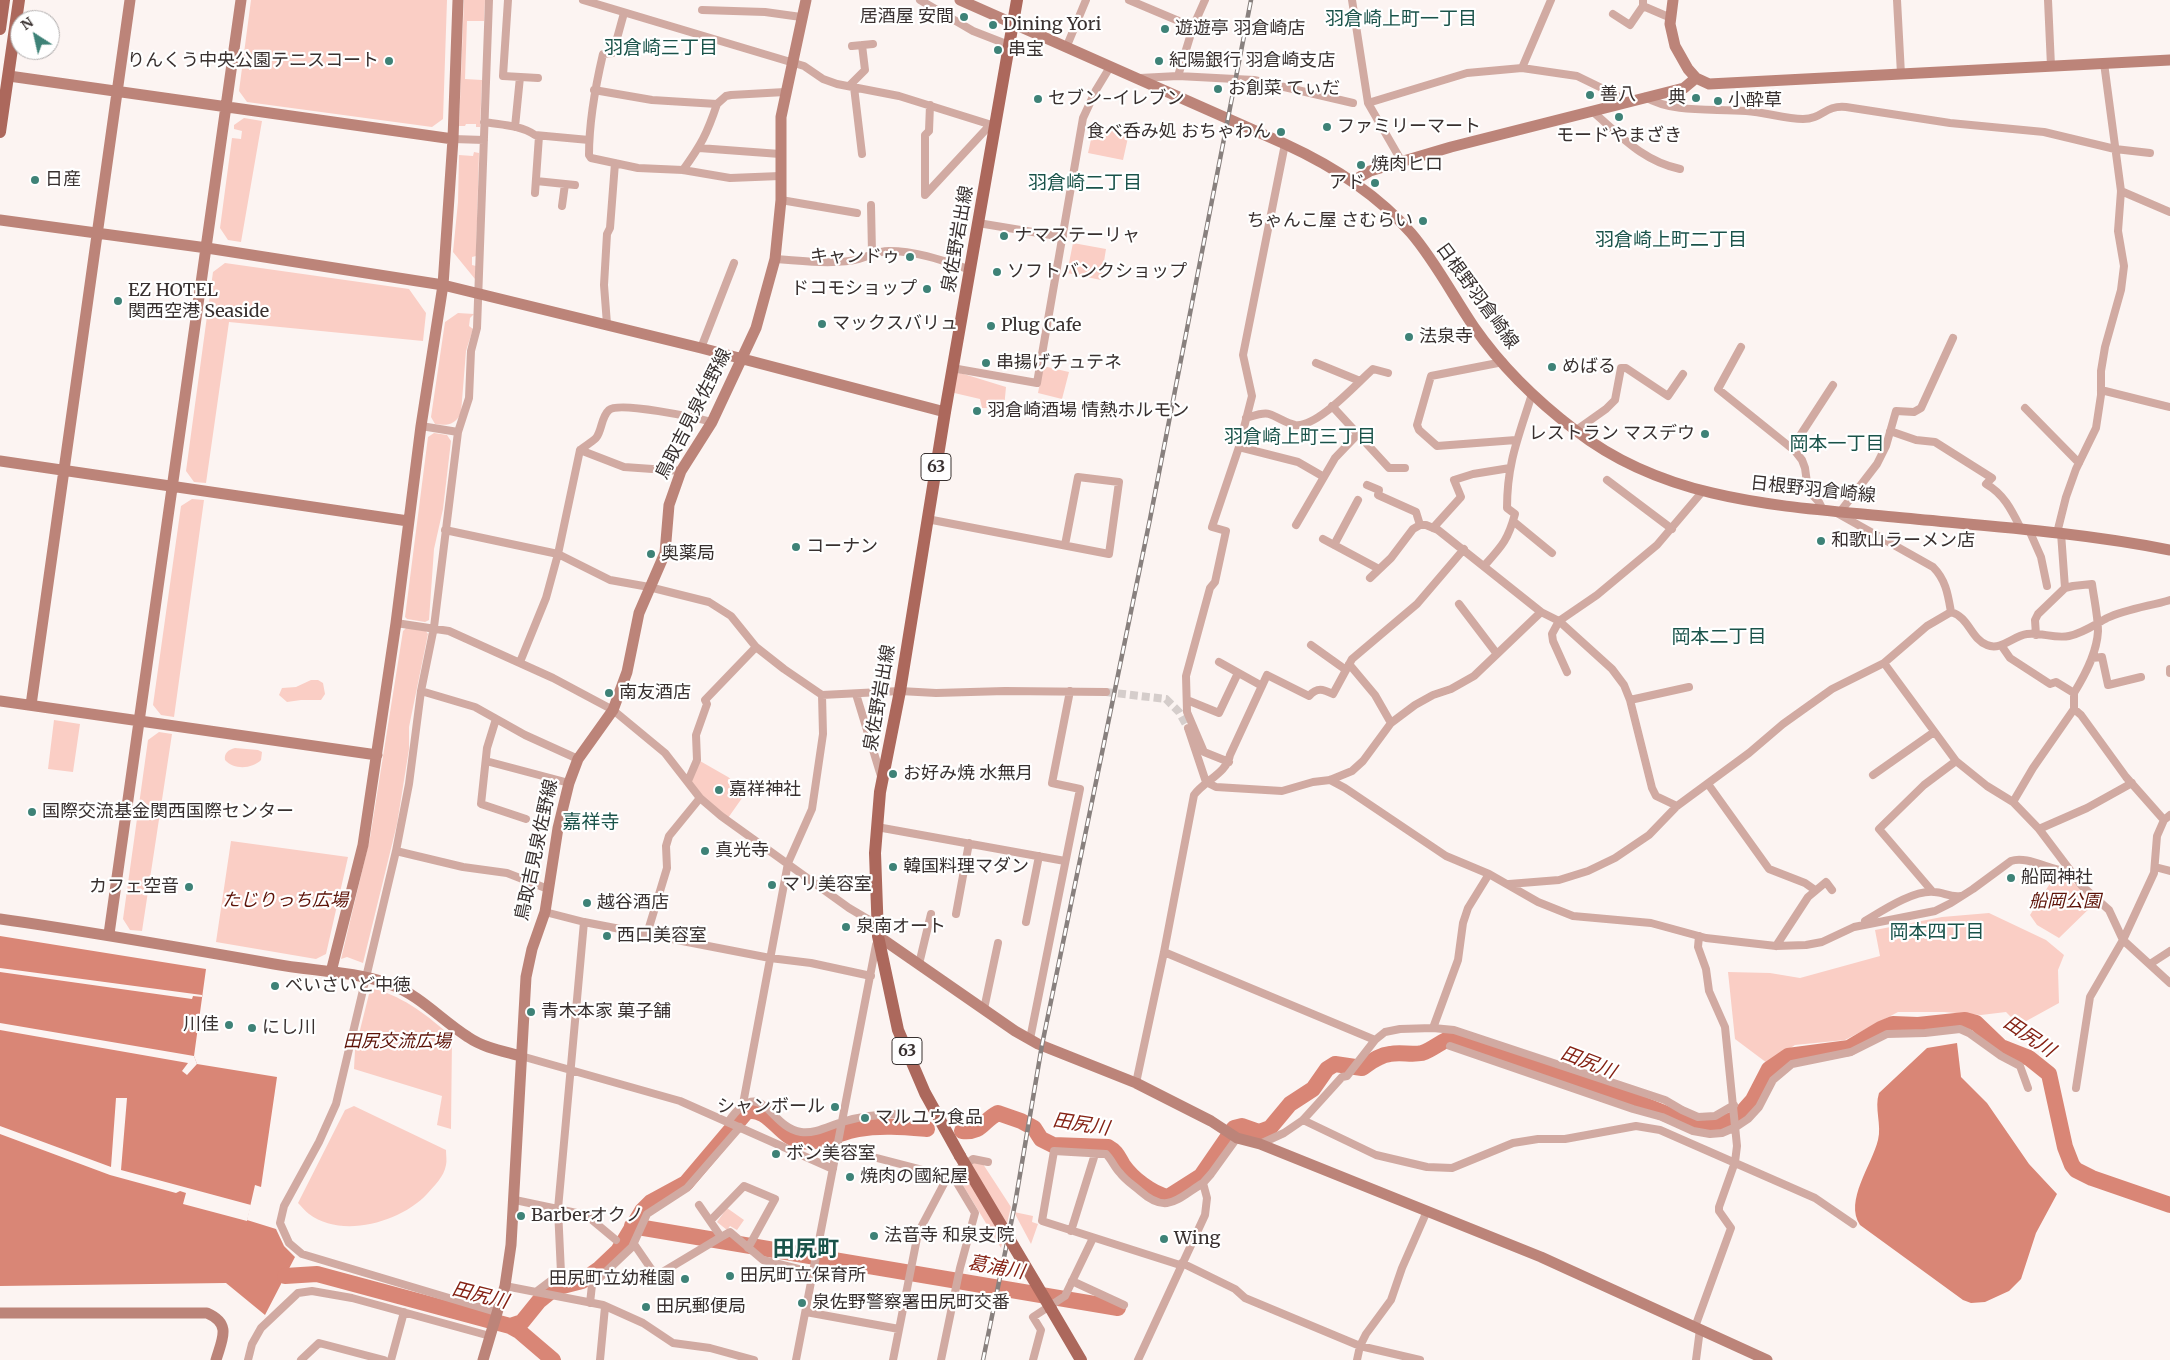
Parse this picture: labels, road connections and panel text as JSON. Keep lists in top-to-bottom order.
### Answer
{
  "streets": {
    "main road": ["泉佐野岩出線", "63"],
    "street": ["日根野羽倉崎線", "鳥取吉見泉佐野線"]
  },
  "crossings": [
    ["泉佐野岩出線", "日根野羽倉崎線"]
  ],
  "districts": [
    "羽倉崎上町一丁目",
    "羽倉崎三丁目",
    "羽倉崎二丁目",
    "羽倉崎上町二丁目",
    "羽倉崎上町三丁目",
    "岡本一丁目",
    "岡本二丁目",
    "嘉祥寺",
    "岡本四丁目",
    "田尻町"
  ],
  "water": ["田尻川", "葛浦川"],
  "parks": ["たじりっち広場", "船岡公園", "田尻交流広場"],
  "places": [
    "居酒屋 安間",
    "Dining Yori",
    "遊遊亭 羽倉崎店",
    "串宝",
    "りんくう中央公園テニスコート",
    "紀陽銀行 羽倉崎支店",
    "お創菜 てぃだ",
    "善八",
    "典",
    "セブン-イレブン",
    "小酔草",
    "モードやまざき",
    "ファミリーマート",
    "食べ呑み処 おちゃわん",
    "焼肉ヒロ",
    "日産",
    "アド",
    "ちゃんこ屋 さむらい",
    "ナマステーリャ",
    "キャンドゥ",
    "ソフトバンクショップ",
    "ドコモショップ",
    "EZ HOTEL 関西空港 Seaside",
    "マックスバリュ",
    "Plug Cafe",
    "法泉寺",
    "串揚げチュテネ",
    "めばる",
    "羽倉崎酒場 情熱ホルモン",
    "レストラン マスデウ",
    "和歌山ラーメン店",
    "コーナン",
    "奥薬局",
    "南友酒店",
    "お好み焼 水無月",
    "嘉祥神社",
    "国際交流基金関西国際センター",
    "真光寺",
    "韓国料理マダン",
    "船岡神社",
    "マリ美容室",
    "カフェ空音",
    "越谷酒店",
    "泉南オート",
    "西口美容室",
    "べいさいど中徳",
    "青木本家 菓子舗",
    "川佳",
    "にし川",
    "シャンボール",
    "マルユウ食品",
    "ボン美容室",
    "焼肉の國紀屋",
    "Barberオクノ",
    "法音寺 和泉支院",
    "Wing",
    "田尻町立保育所",
    "田尻町立幼稚園",
    "泉佐野警察署田尻町交番",
    "田尻郵便局"
  ],
  "north": "top left"
}
